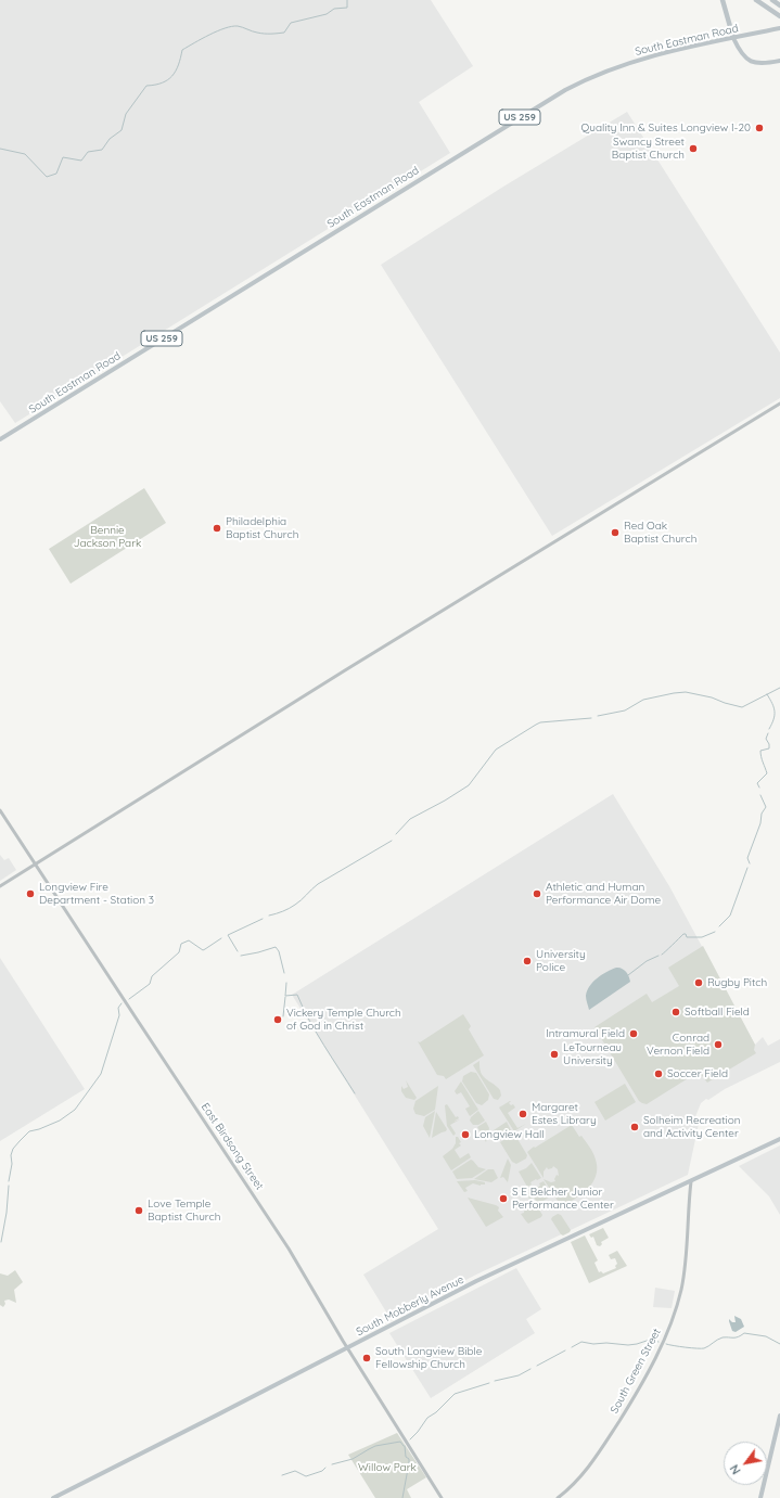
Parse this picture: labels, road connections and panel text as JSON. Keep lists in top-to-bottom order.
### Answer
{
  "streets": {
    "main road": ["South Eastman Road", "US 259", "South Mobberly Avenue"],
    "street": ["East Birdsong Street", "South Green Street"]
  },
  "crossings": [
    ["East Birdsong Street", "South Mobberly Avenue"],
    ["South Mobberly Avenue", "South Green Street"]
  ],
  "parks": ["Bennie Jackson Park", "Willow Park"],
  "places": [
    "Quality Inn & Suites Longview I-20",
    "Swancy Street Baptist Church",
    "Philadelphia Baptist Church",
    "Red Oak Baptist Church",
    "Longview Fire Department - Station 3",
    "Athletic and Human Performance Air Dome",
    "University Police",
    "Rugby Pitch",
    "Softball Field",
    "Vickery Temple Church of God in Christ",
    "Intramural Field",
    "Conrad Vernon Field",
    "LeTourneau University",
    "Soccer Field",
    "Margaret Estes Library",
    "Solheim Recreation and Activity Center",
    "Longview Hall",
    "S E Belcher Junior Performance Center",
    "Love Temple Baptist Church",
    "South Longview Bible Fellowship Church"
  ],
  "north": "bottom left"
}
